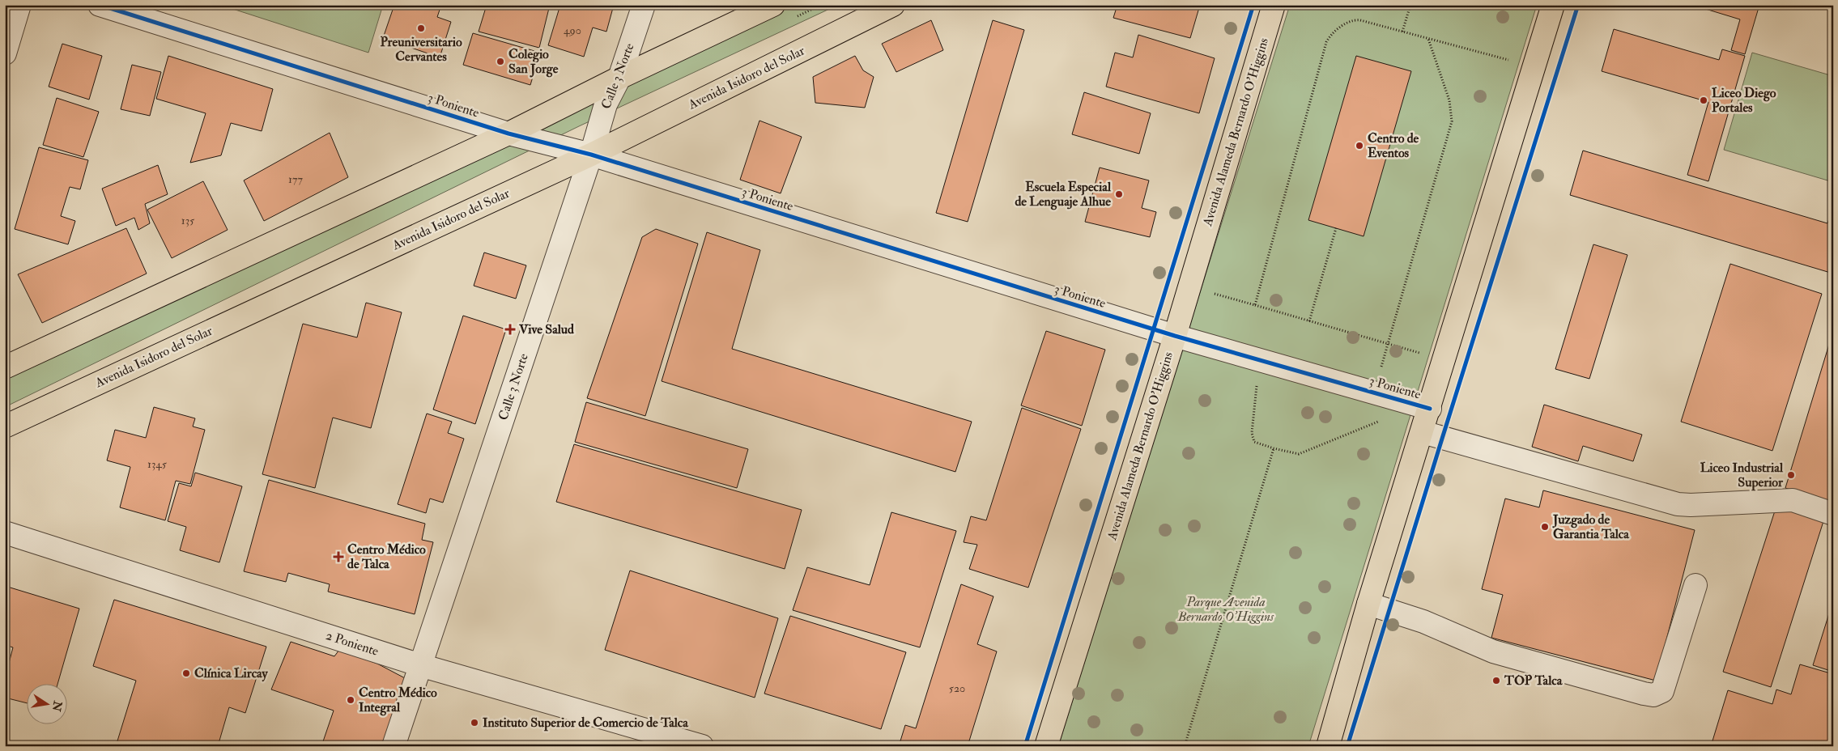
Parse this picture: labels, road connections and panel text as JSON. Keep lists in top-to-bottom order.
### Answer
{
  "streets": {
    "main road": ["Avenida Isidoro del Solar", "Avenida Alameda Bernardo O'Higgins"],
    "street": ["Calle 3 Norte", "3 Poniente", "2 Poniente"]
  },
  "crossings": [
    ["Calle 3 Norte", "Avenida Isidoro del Solar"],
    ["Calle 3 Norte", "3 Poniente"],
    ["Calle 3 Norte", "2 Poniente"],
    ["Avenida Isidoro del Solar", "3 Poniente"],
    ["3 Poniente", "Avenida Alameda Bernardo O'Higgins"]
  ],
  "parks": ["Parque Avenida Bernardo O'Higgins"],
  "places": {
    "other": [
      "Preuniversitario Cervantes",
      "Colegio San Jorge",
      "Liceo Diego Portales",
      "Centro de Eventos",
      "Escuela Especial de Lenguaje Alhue",
      "Liceo Industrial Superior",
      "Juzgado de Garantia Talca",
      "Clínica Lircay",
      "TOP Talca",
      "Centro Médico Integral",
      "Instituto Superior de Comercio de Talca"
    ],
    "health": ["Vive Salud", "Centro Médico de Talca"]
  },
  "house_numbers": [
    "490",
    "177",
    "135",
    "1345",
    "520"
  ],
  "north": "right"
}
